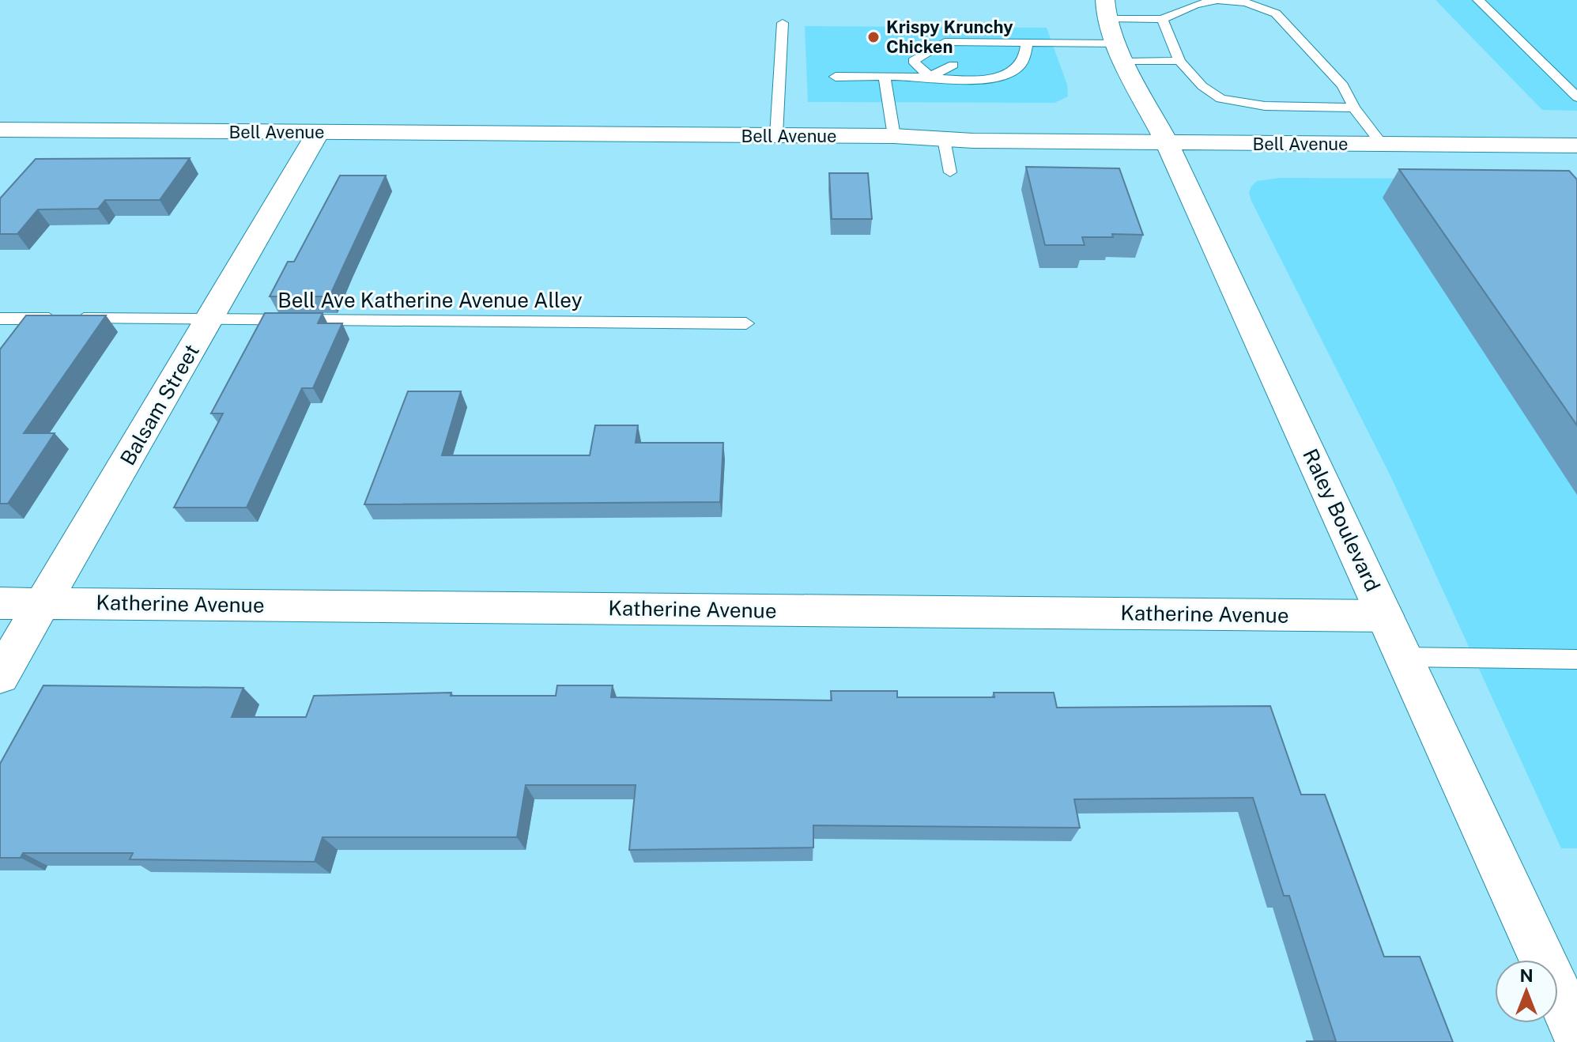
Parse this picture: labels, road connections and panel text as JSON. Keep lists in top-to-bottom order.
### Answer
{
  "streets": {
    "main road": [
      "Bell Avenue",
      "Balsam Street",
      "Raley Boulevard",
      "Katherine Avenue"
    ],
    "lane": ["Bell Ave Katherine Avenue Alley"]
  },
  "crossings": [
    ["Bell Avenue", "Balsam Street"],
    ["Bell Avenue", "Raley Boulevard"],
    ["Bell Ave Katherine Avenue Alley", "Balsam Street"],
    ["Balsam Street", "Katherine Avenue"],
    ["Raley Boulevard", "Katherine Avenue"]
  ],
  "places": ["Krispy Krunchy Chicken"],
  "north": "top"
}
